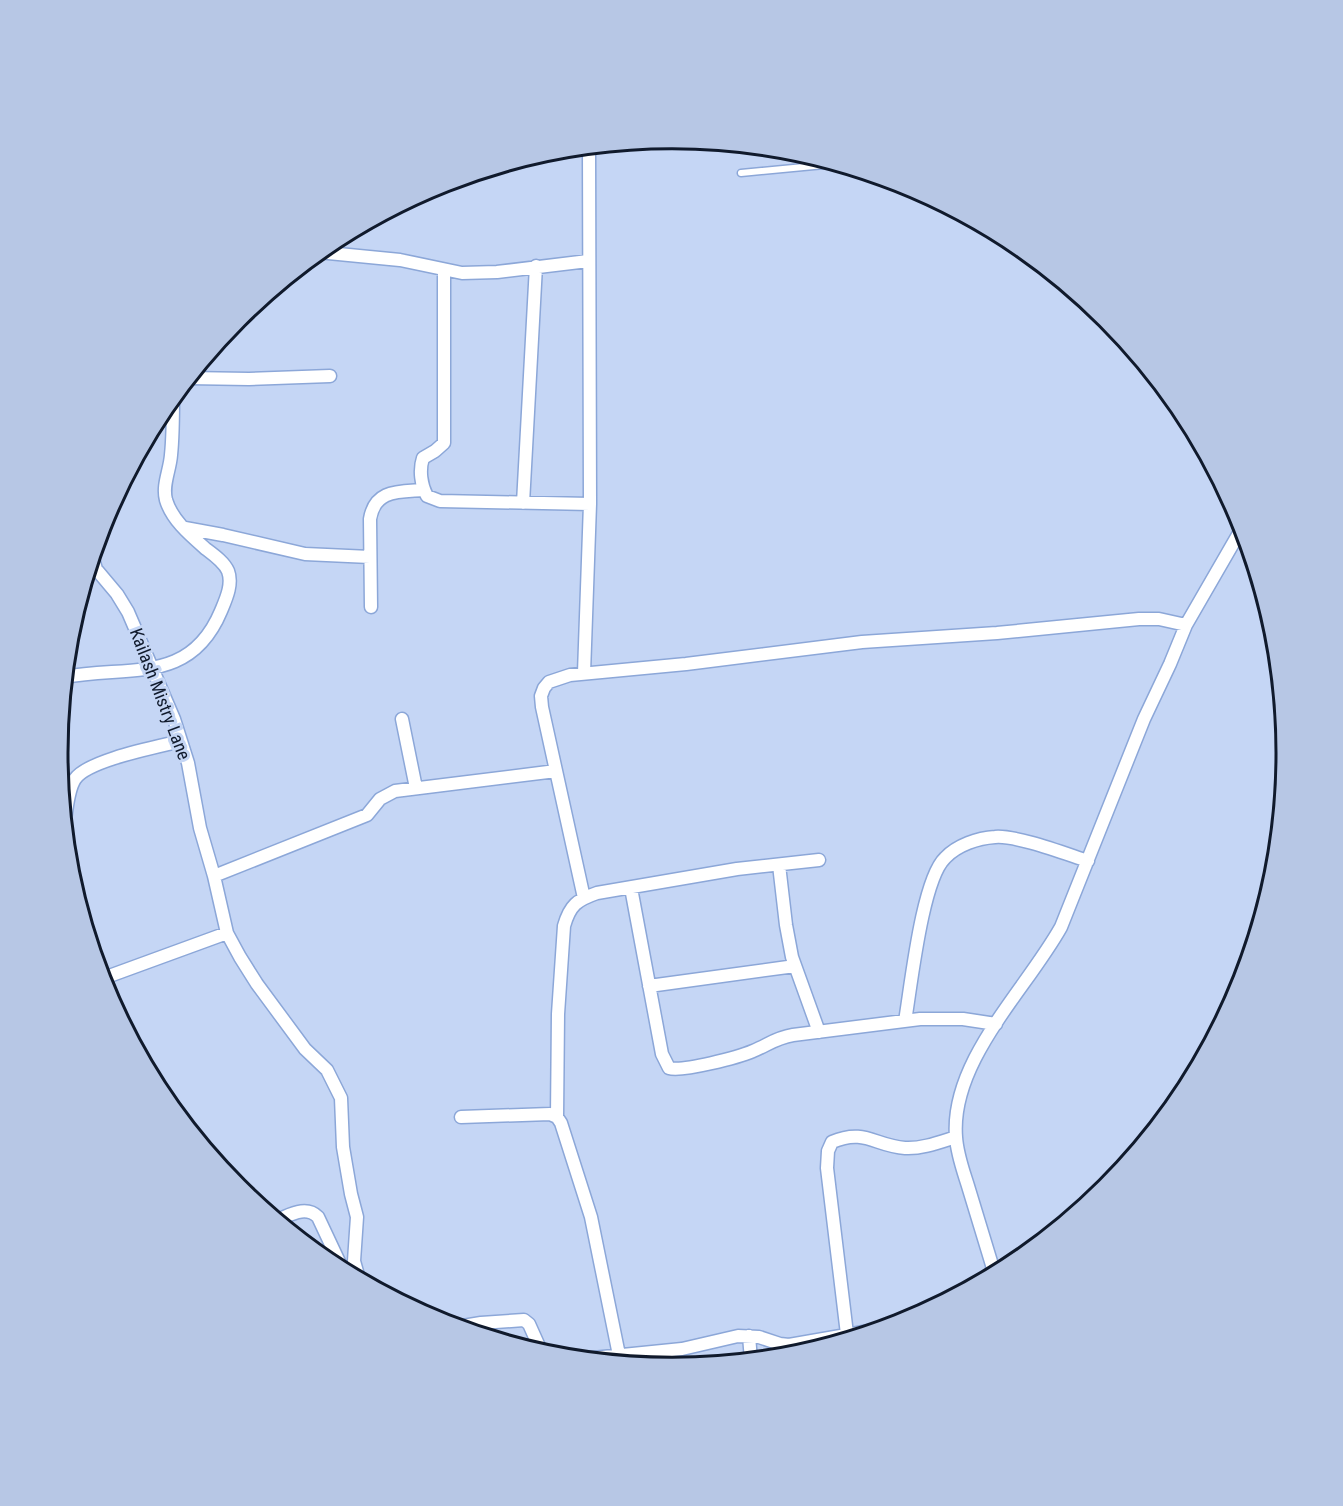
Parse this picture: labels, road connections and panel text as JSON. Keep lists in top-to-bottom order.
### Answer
{
  "streets": {
    "street": ["Kailash Mistry Lane"]
  }
}
